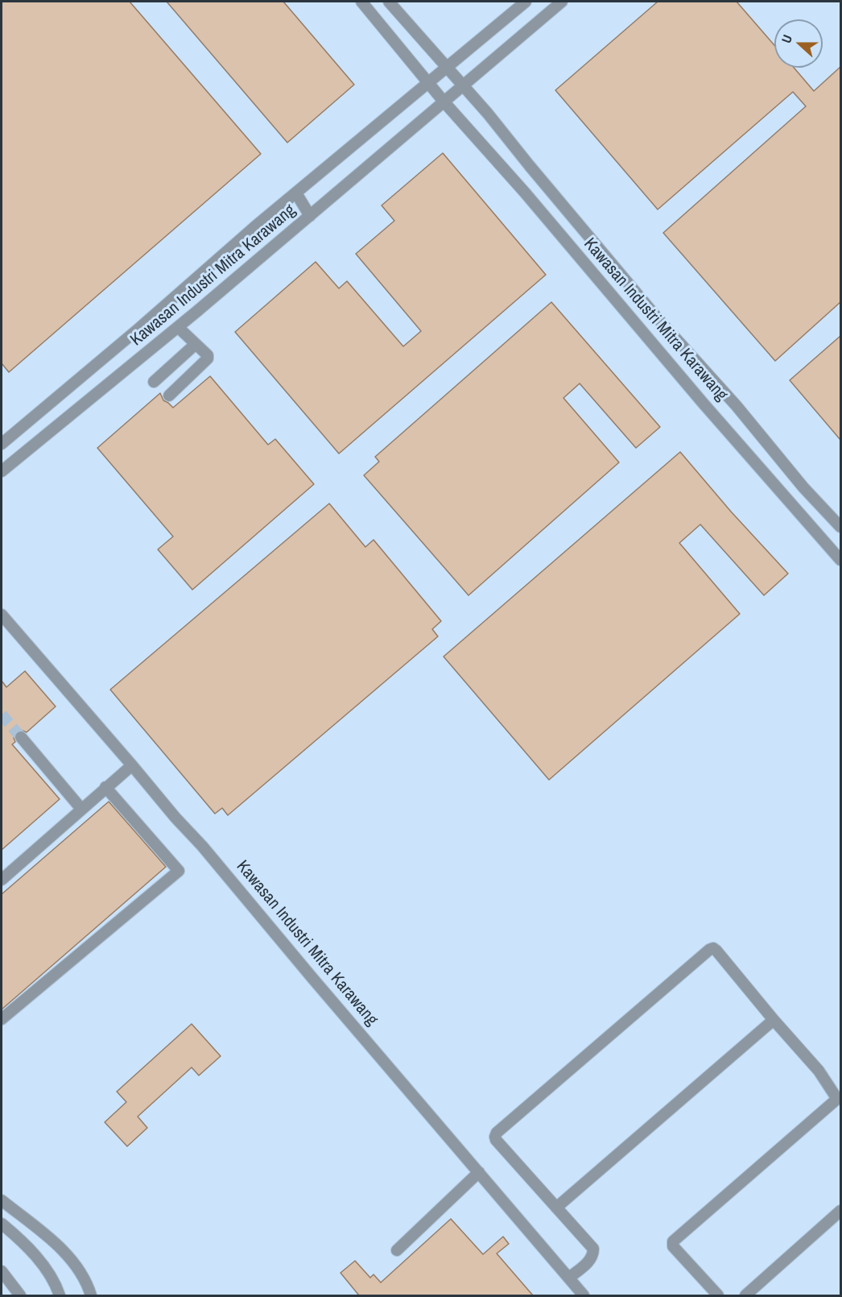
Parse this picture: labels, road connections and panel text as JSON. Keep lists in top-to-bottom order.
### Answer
{
  "streets": {
    "street": ["Kawasan Industri Mitra Karawang"]
  },
  "north": "left"
}
